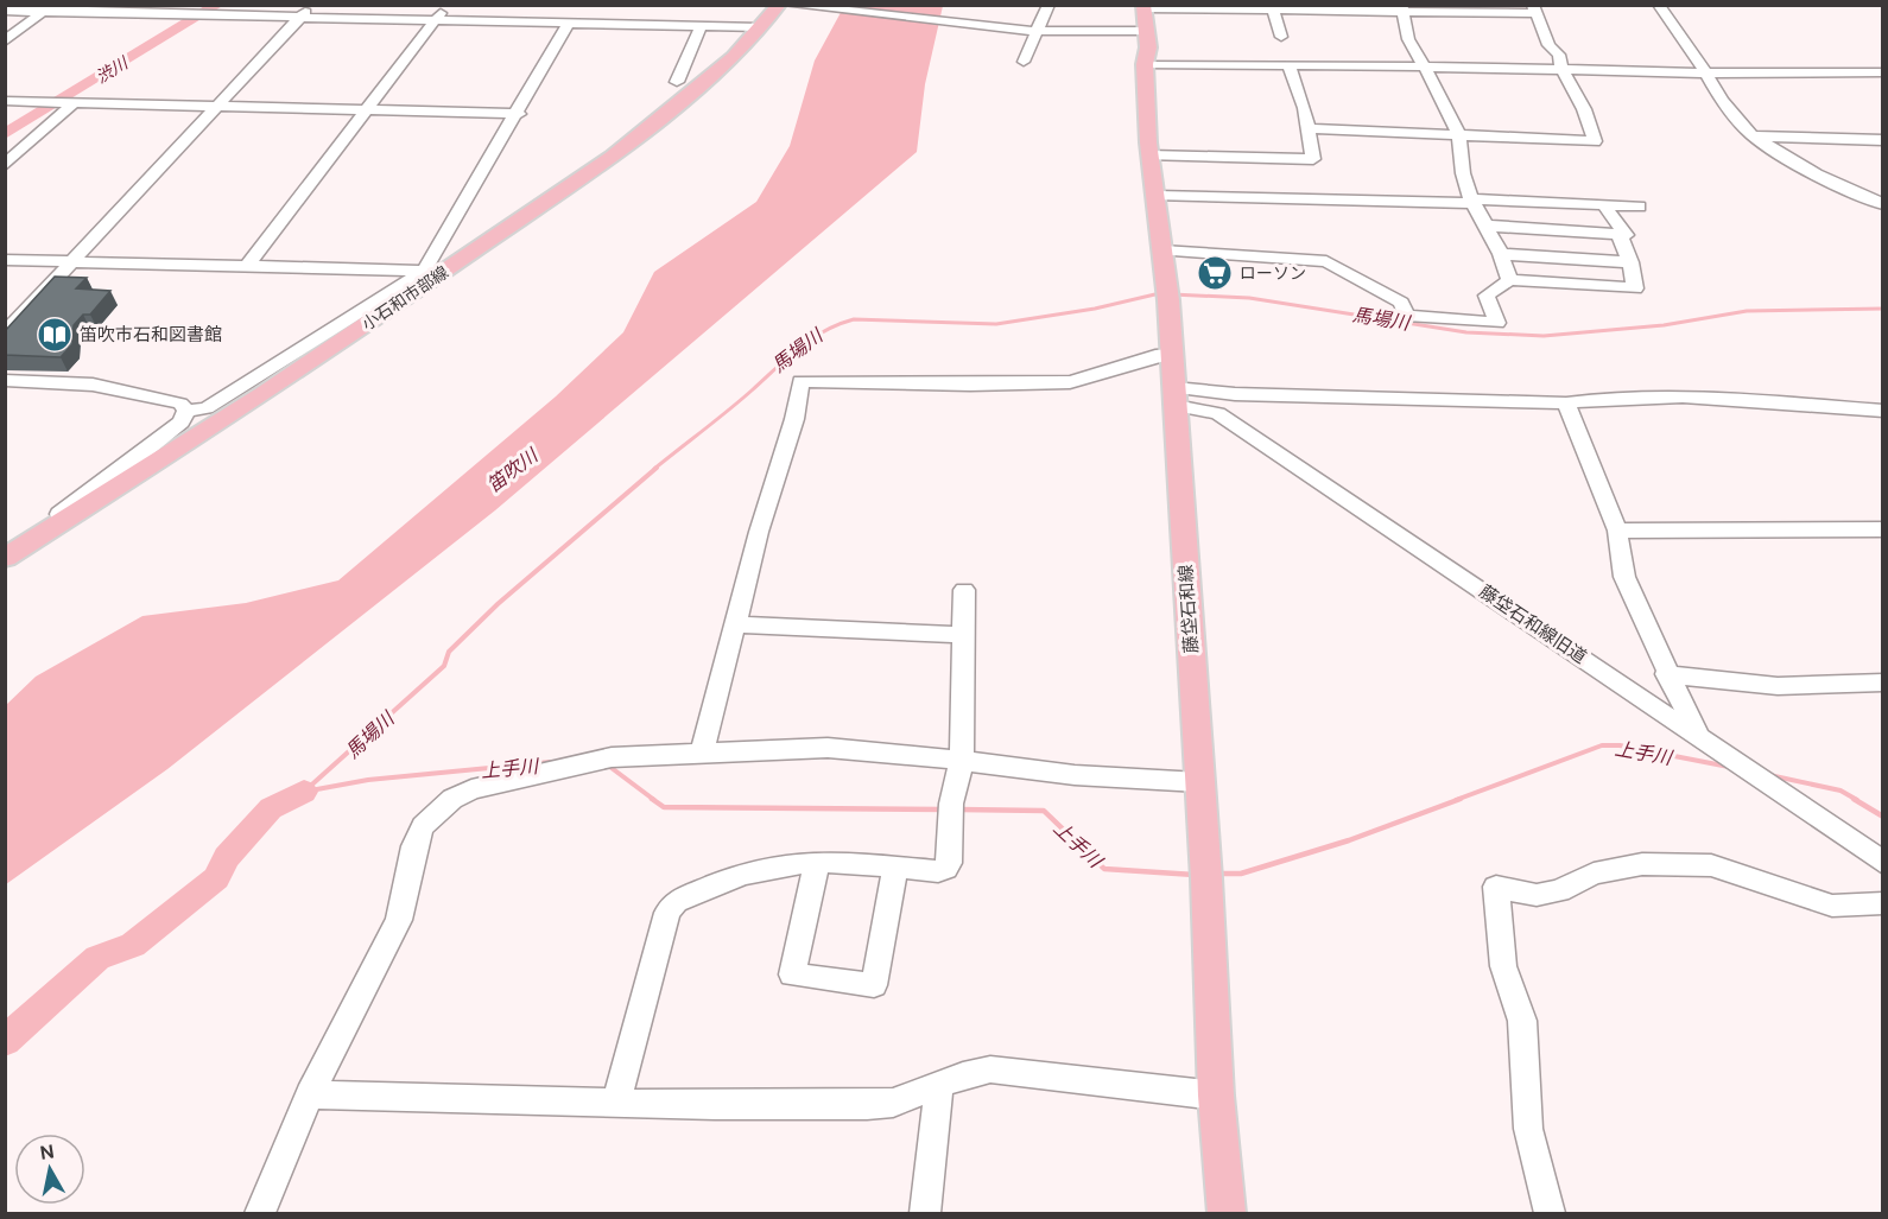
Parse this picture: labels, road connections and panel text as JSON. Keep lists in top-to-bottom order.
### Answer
{
  "streets": {
    "main road": ["小石和市部線", "藤垈石和線"],
    "street": ["藤垈石和線旧道"]
  },
  "crossings": [
    ["藤垈石和線", "藤垈石和線旧道"]
  ],
  "water": [
    "渋川",
    "馬場川",
    "笛吹川",
    "上手川"
  ],
  "places": {
    "supermarket": ["ローソン"],
    "library": ["笛吹市石和図書館"]
  },
  "north": "top"
}
